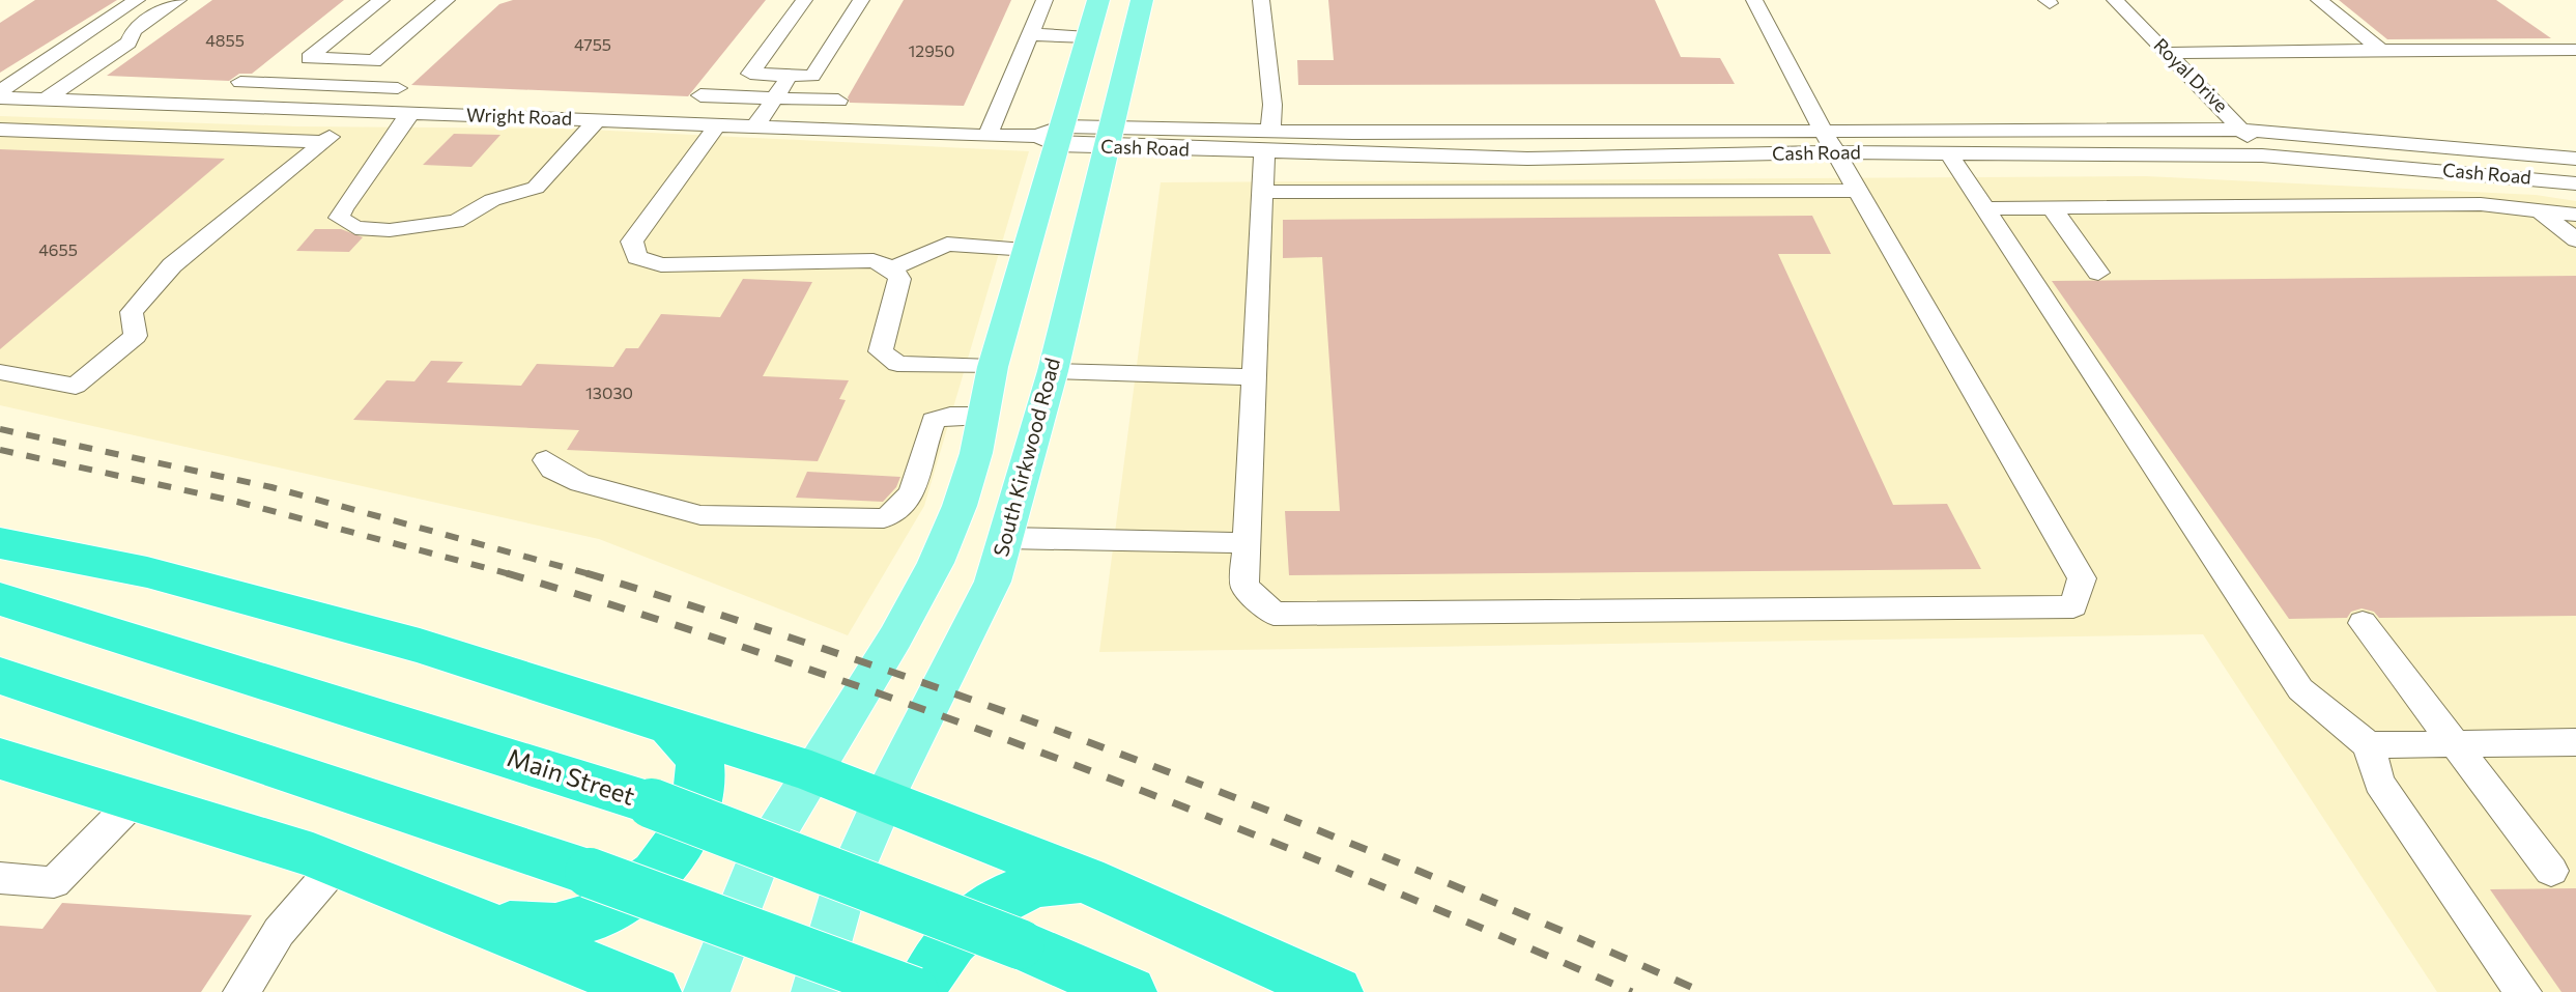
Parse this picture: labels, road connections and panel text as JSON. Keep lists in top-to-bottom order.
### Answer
{
  "streets": {
    "highway": ["Main Street"],
    "main road": ["South Kirkwood Road"],
    "street": ["Royal Drive", "Wright Road", "Cash Road"]
  },
  "crossings": [
    ["Royal Drive", "Cash Road"],
    ["Wright Road", "Cash Road"],
    ["Cash Road", "South Kirkwood Road"]
  ],
  "house_numbers": [
    "4855",
    "4755",
    "12950",
    "4655",
    "13030"
  ]
}
